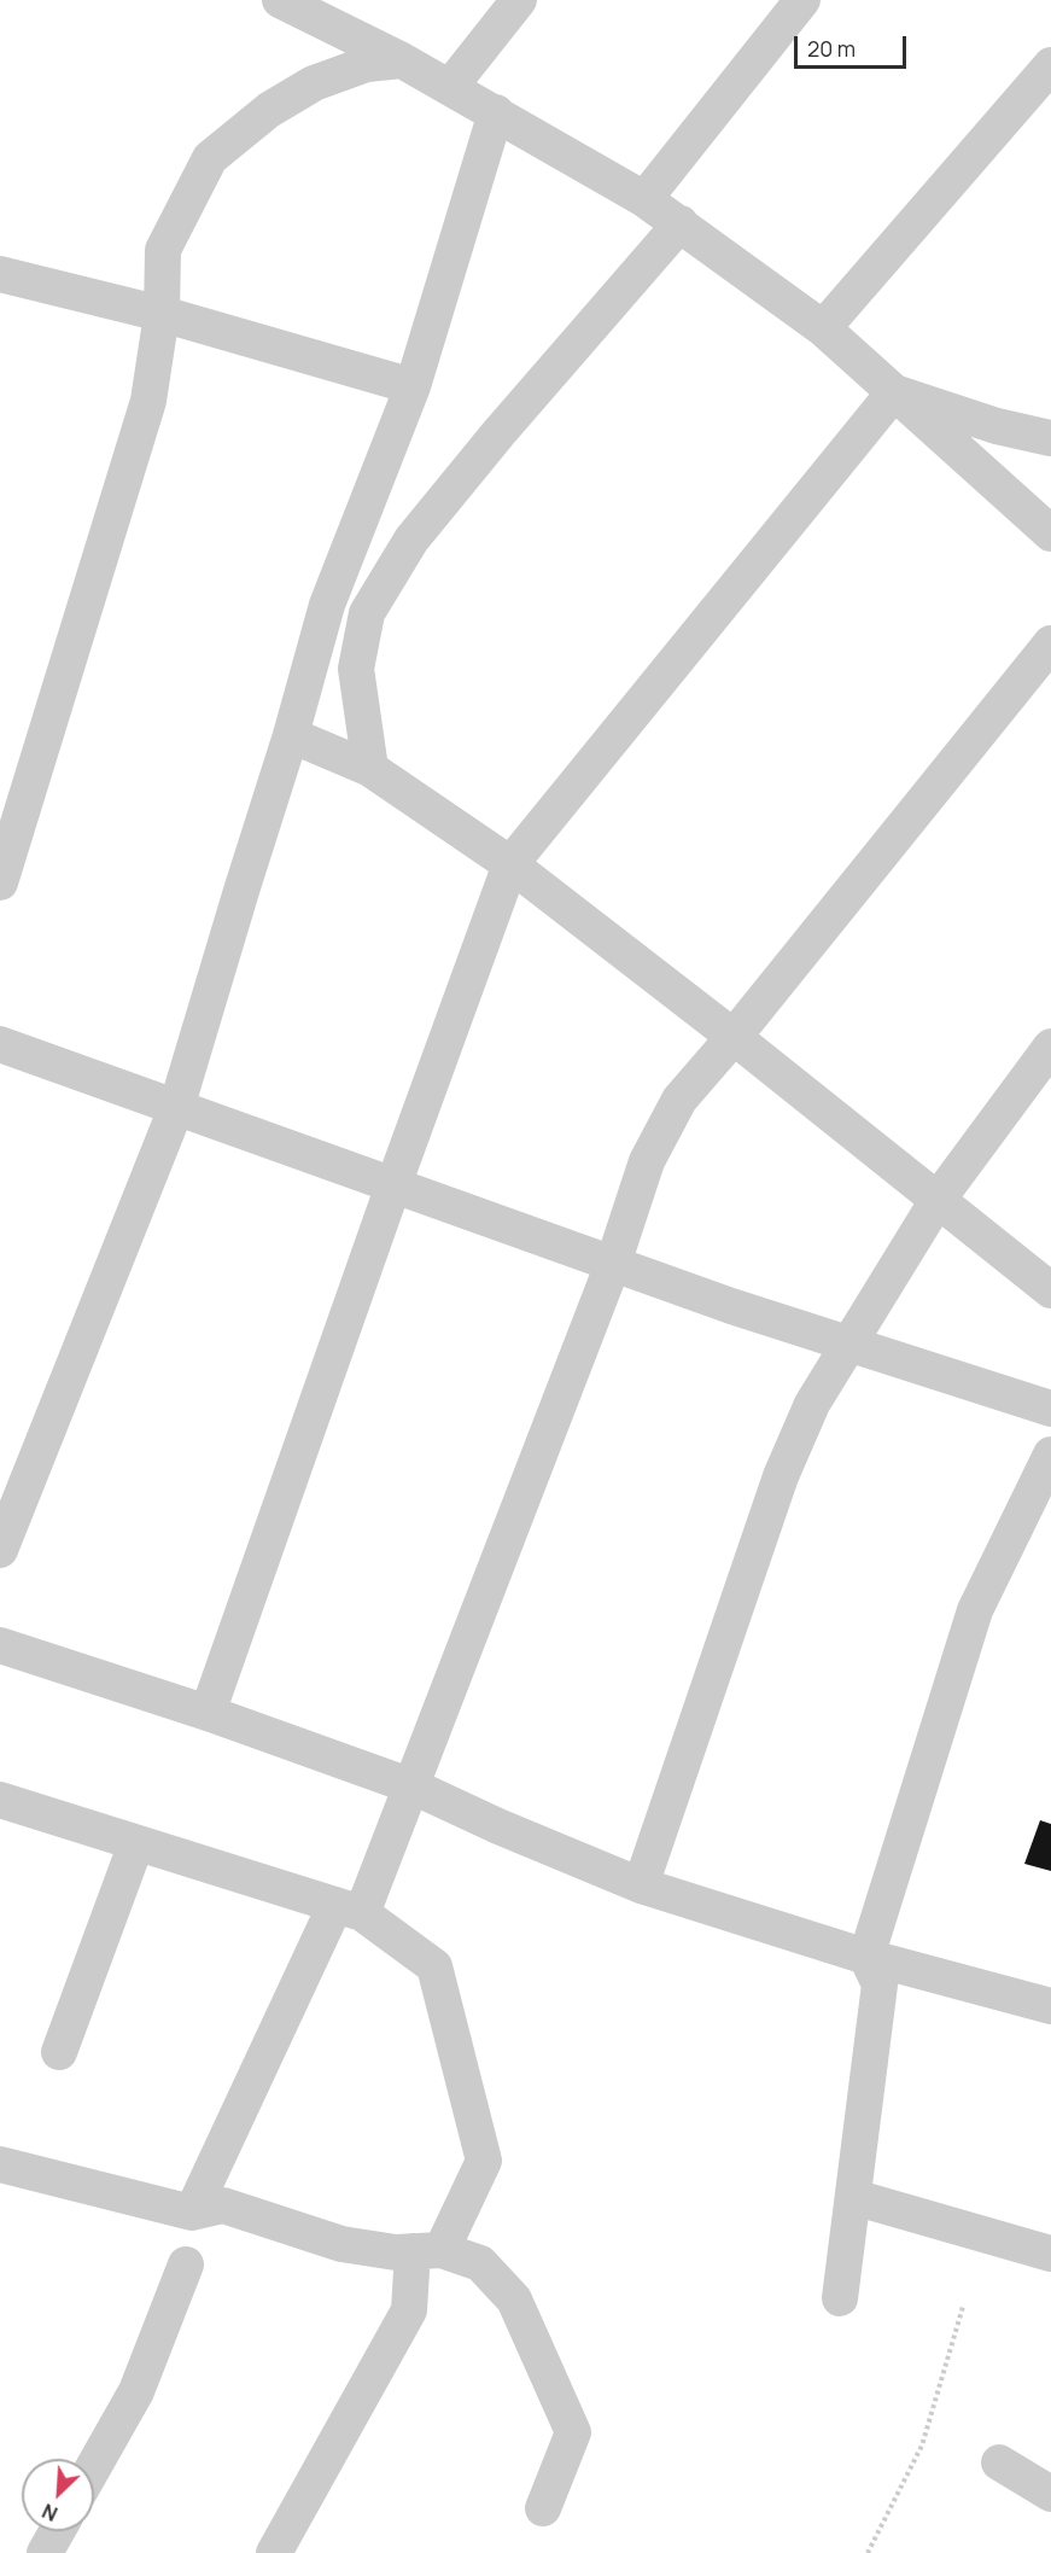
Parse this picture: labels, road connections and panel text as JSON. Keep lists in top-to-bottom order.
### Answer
{
  "scale_bar": "20 m",
  "north": "bottom left"
}
